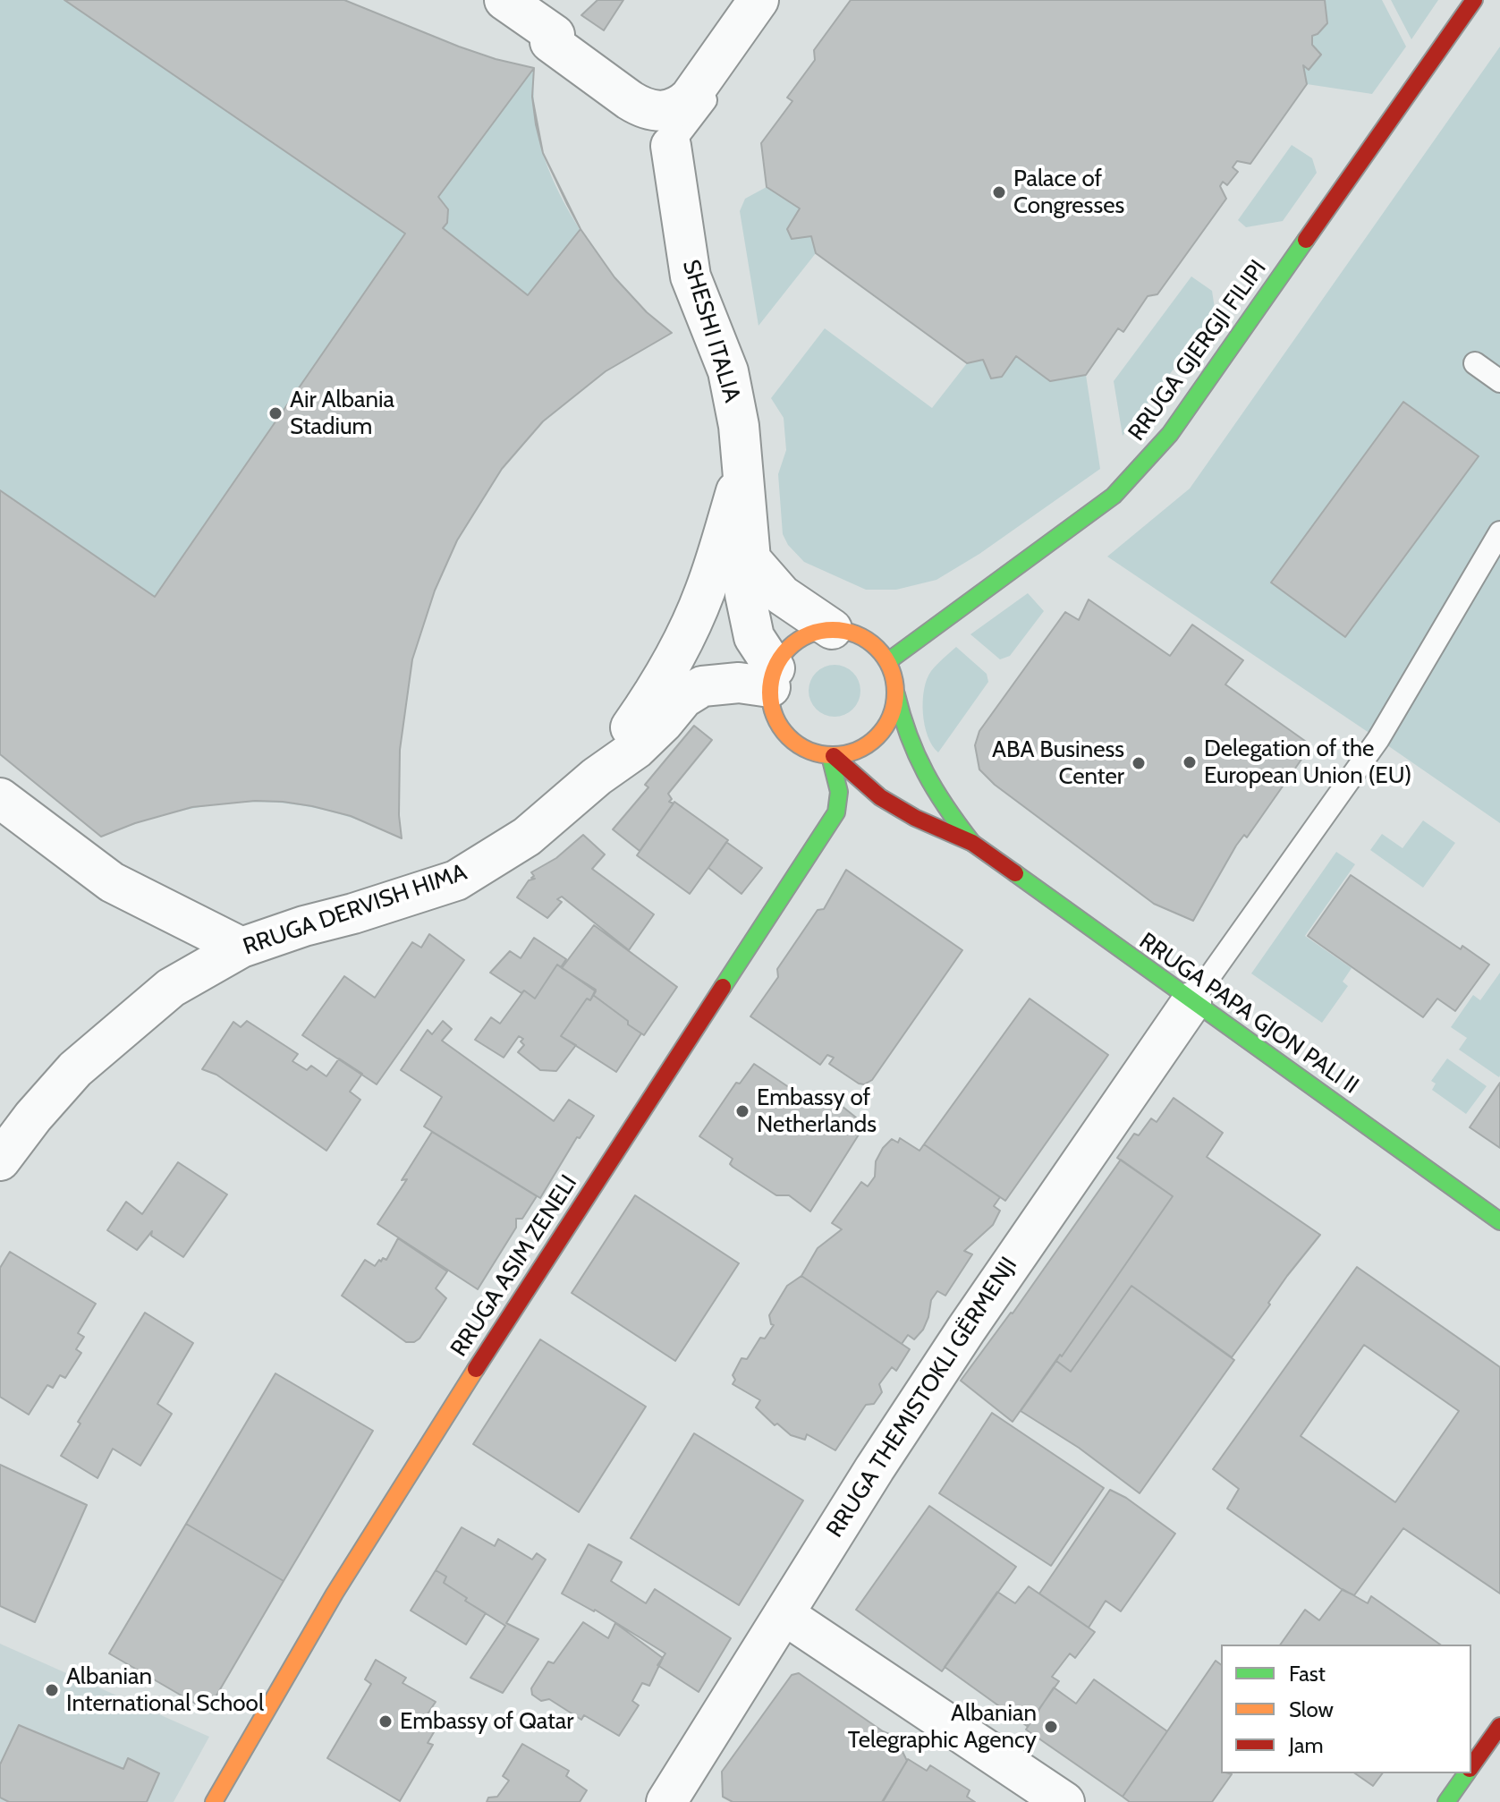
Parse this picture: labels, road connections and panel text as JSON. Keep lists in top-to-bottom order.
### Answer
{
  "streets": {
    "street": [
      "SHESHI ITALIA",
      "RRUGA GJERGJI FILIPI",
      "RRUGA DERVISH HIMA",
      "RRUGA PAPA GJON PALI II",
      "RRUGA ASIM ZENELI",
      "RRUGA THEMISTOKLI GËRMENJI"
    ]
  },
  "crossings": [
    ["SHESHI ITALIA", "RRUGA GJERGJI FILIPI"],
    ["SHESHI ITALIA", "RRUGA DERVISH HIMA"],
    ["SHESHI ITALIA", "RRUGA PAPA GJON PALI II"],
    ["SHESHI ITALIA", "RRUGA ASIM ZENELI"],
    ["RRUGA GJERGJI FILIPI", "RRUGA DERVISH HIMA"],
    ["RRUGA GJERGJI FILIPI", "RRUGA PAPA GJON PALI II"],
    ["RRUGA GJERGJI FILIPI", "RRUGA ASIM ZENELI"],
    ["RRUGA DERVISH HIMA", "RRUGA PAPA GJON PALI II"],
    ["RRUGA DERVISH HIMA", "RRUGA ASIM ZENELI"],
    ["RRUGA PAPA GJON PALI II", "RRUGA ASIM ZENELI"],
    ["RRUGA PAPA GJON PALI II", "RRUGA THEMISTOKLI GËRMENJI"]
  ],
  "places": [
    "Palace of Congresses",
    "Air Albania Stadium",
    "Delegation of the European Union (EU)",
    "ABA Business Center",
    "Embassy of Netherlands",
    "Albanian International School",
    "Embassy of Qatar",
    "Albanian Telegraphic Agency"
  ],
  "legend": ["Fast", "Slow", "Jam"]
}
